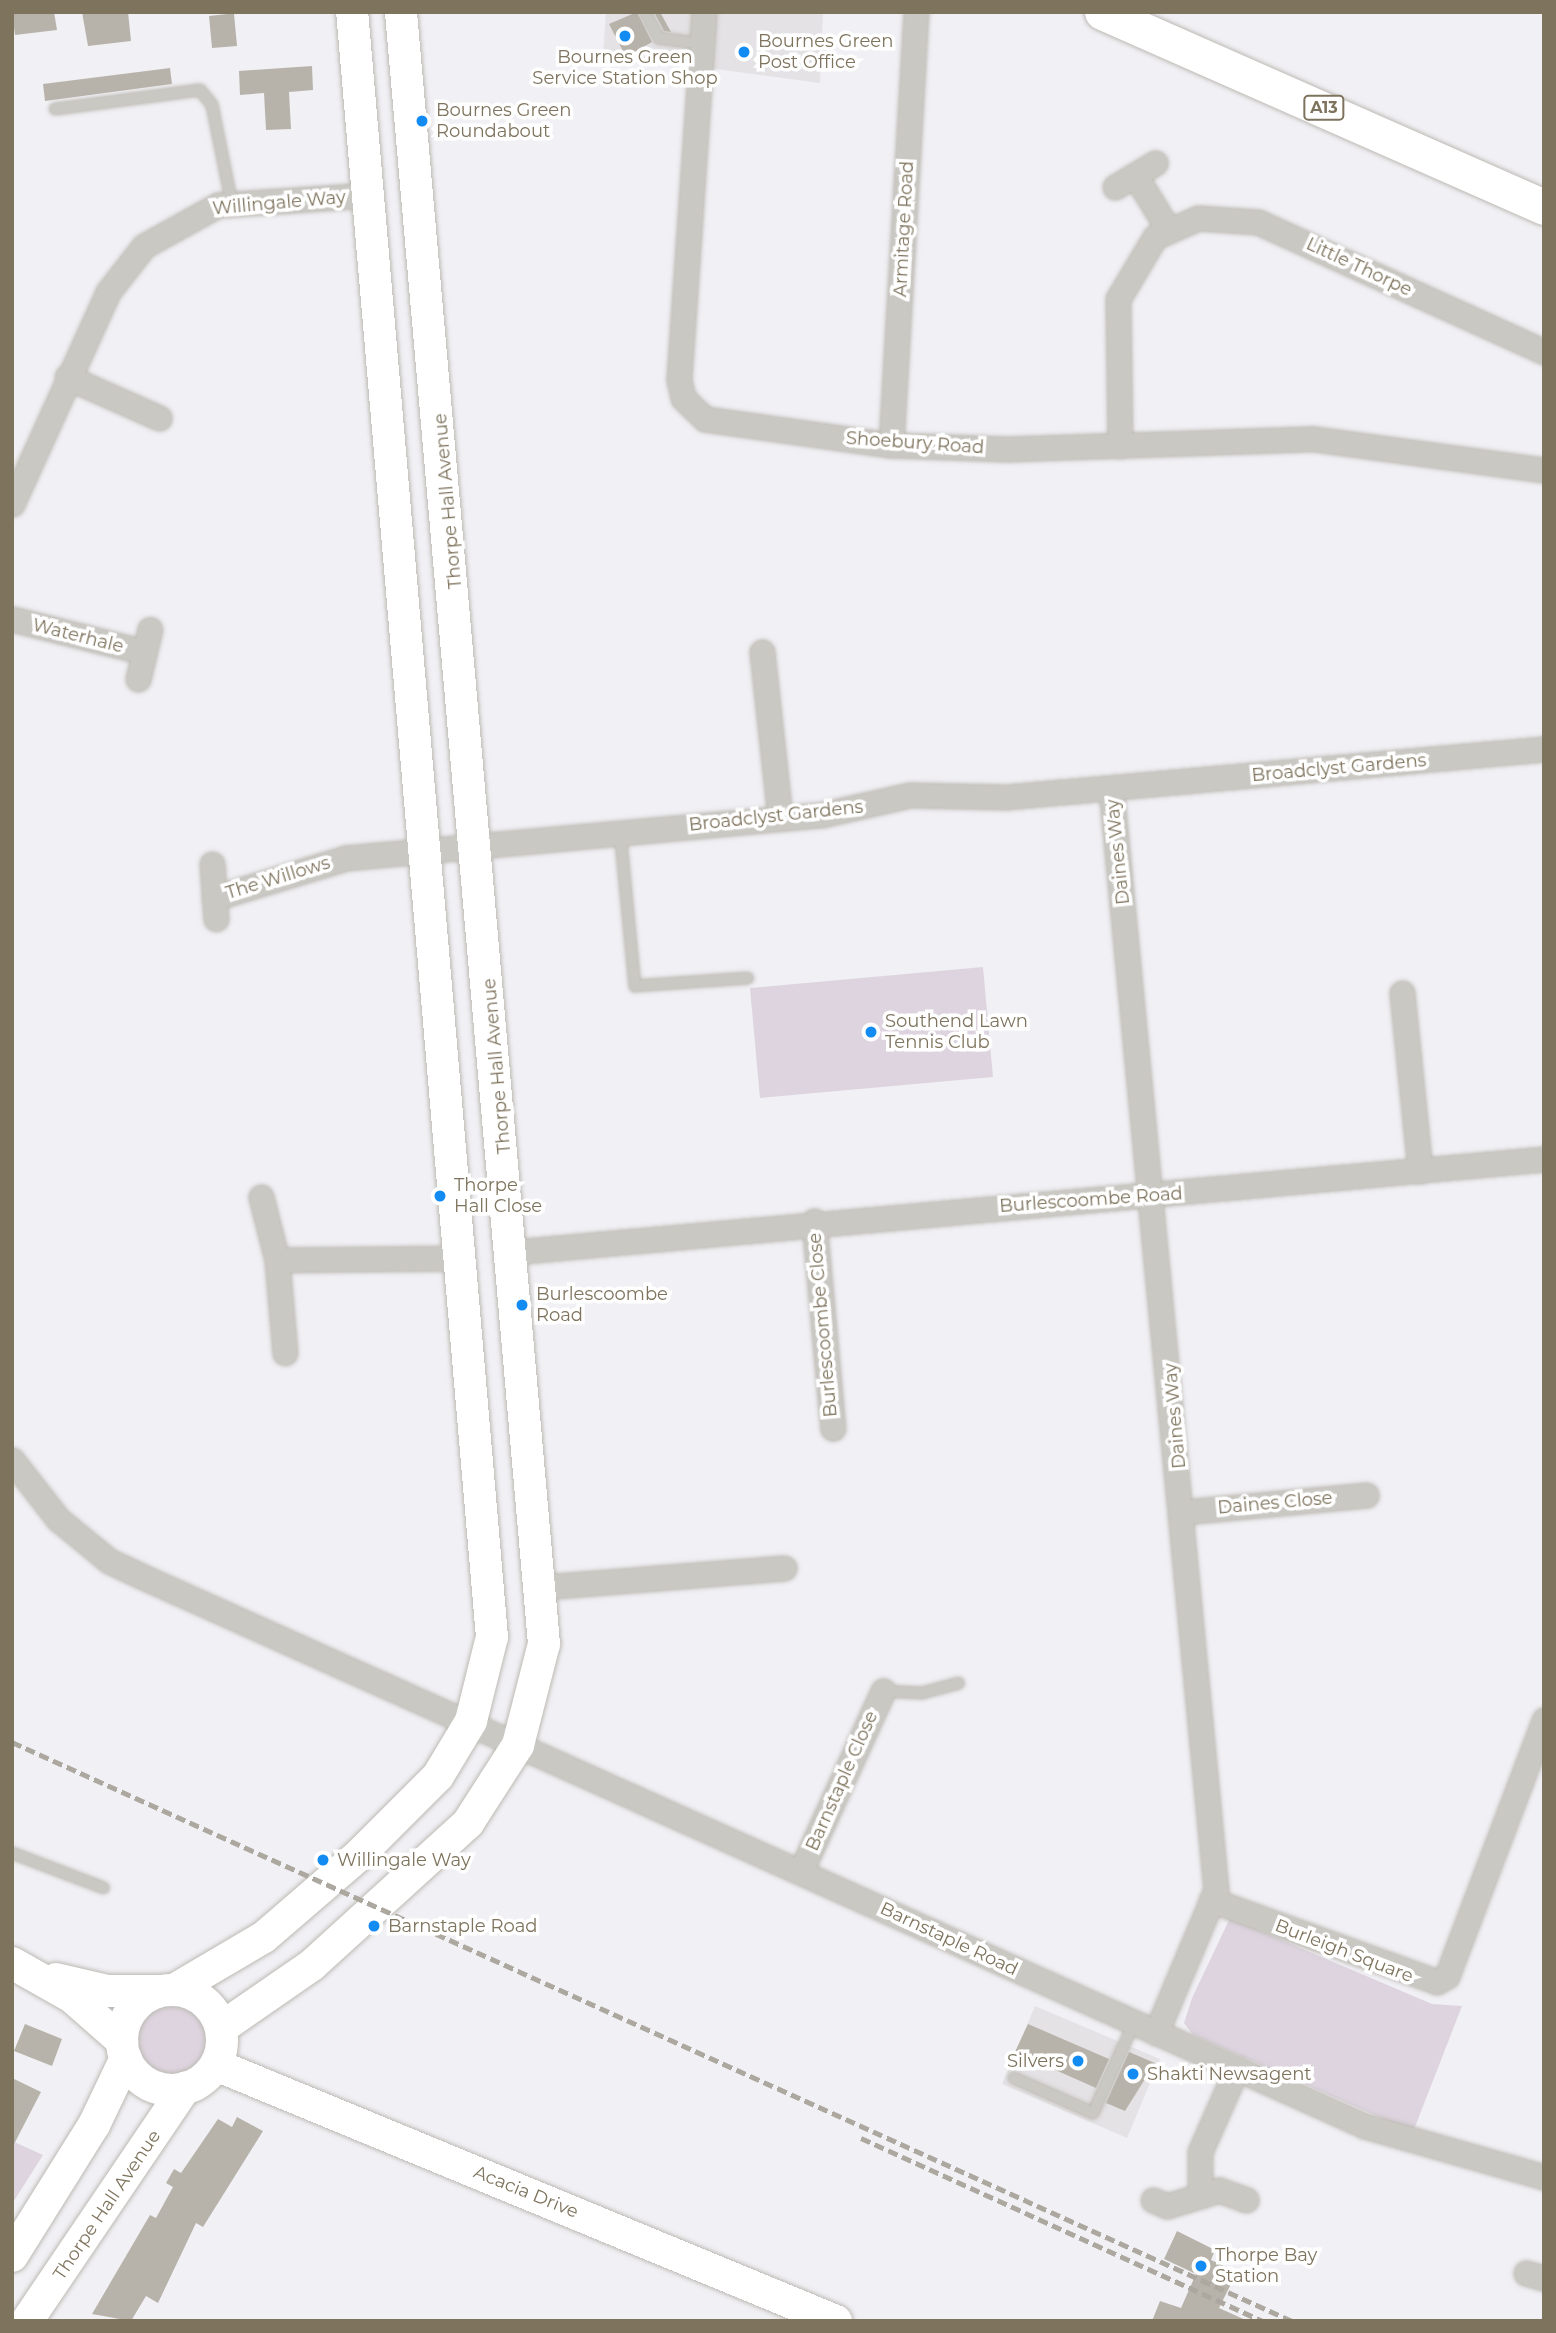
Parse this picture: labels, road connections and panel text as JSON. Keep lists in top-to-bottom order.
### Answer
{
  "streets": {
    "main road": ["A13"],
    "street": [
      "Willingale Way",
      "Armitage Road",
      "Little Thorpe",
      "Shoebury Road",
      "Thorpe Hall Avenue",
      "Waterhale",
      "Broadclyst Gardens",
      "Daines Way",
      "The Willows",
      "Burlescoombe Road",
      "Burlescoombe Close",
      "Daines Close",
      "Barnstaple Close",
      "Barnstaple Road",
      "Burleigh Square",
      "Acacia Drive"
    ]
  },
  "crossings": [
    ["Armitage Road", "Shoebury Road"],
    ["Little Thorpe", "Shoebury Road"],
    ["Thorpe Hall Avenue", "Broadclyst Gardens"],
    ["Thorpe Hall Avenue", "Burlescoombe Road"],
    ["Thorpe Hall Avenue", "Barnstaple Road"],
    ["Thorpe Hall Avenue", "Acacia Drive"],
    ["Broadclyst Gardens", "Daines Way"],
    ["Broadclyst Gardens", "The Willows"],
    ["Daines Way", "Burlescoombe Road"],
    ["Daines Way", "Daines Close"],
    ["Daines Way", "Barnstaple Road"],
    ["Daines Way", "Burleigh Square"],
    ["Burlescoombe Road", "Burlescoombe Close"],
    ["Barnstaple Close", "Barnstaple Road"]
  ],
  "places": [
    "Bournes Green Service Station Shop",
    "Bournes Green Post Office",
    "Bournes Green Roundabout",
    "Southend Lawn Tennis Club",
    "Thorpe Hall Close",
    "Burlescoombe Road",
    "Willingale Way",
    "Barnstaple Road",
    "Silvers",
    "Shakti Newsagent",
    "Thorpe Bay Station"
  ]
}
